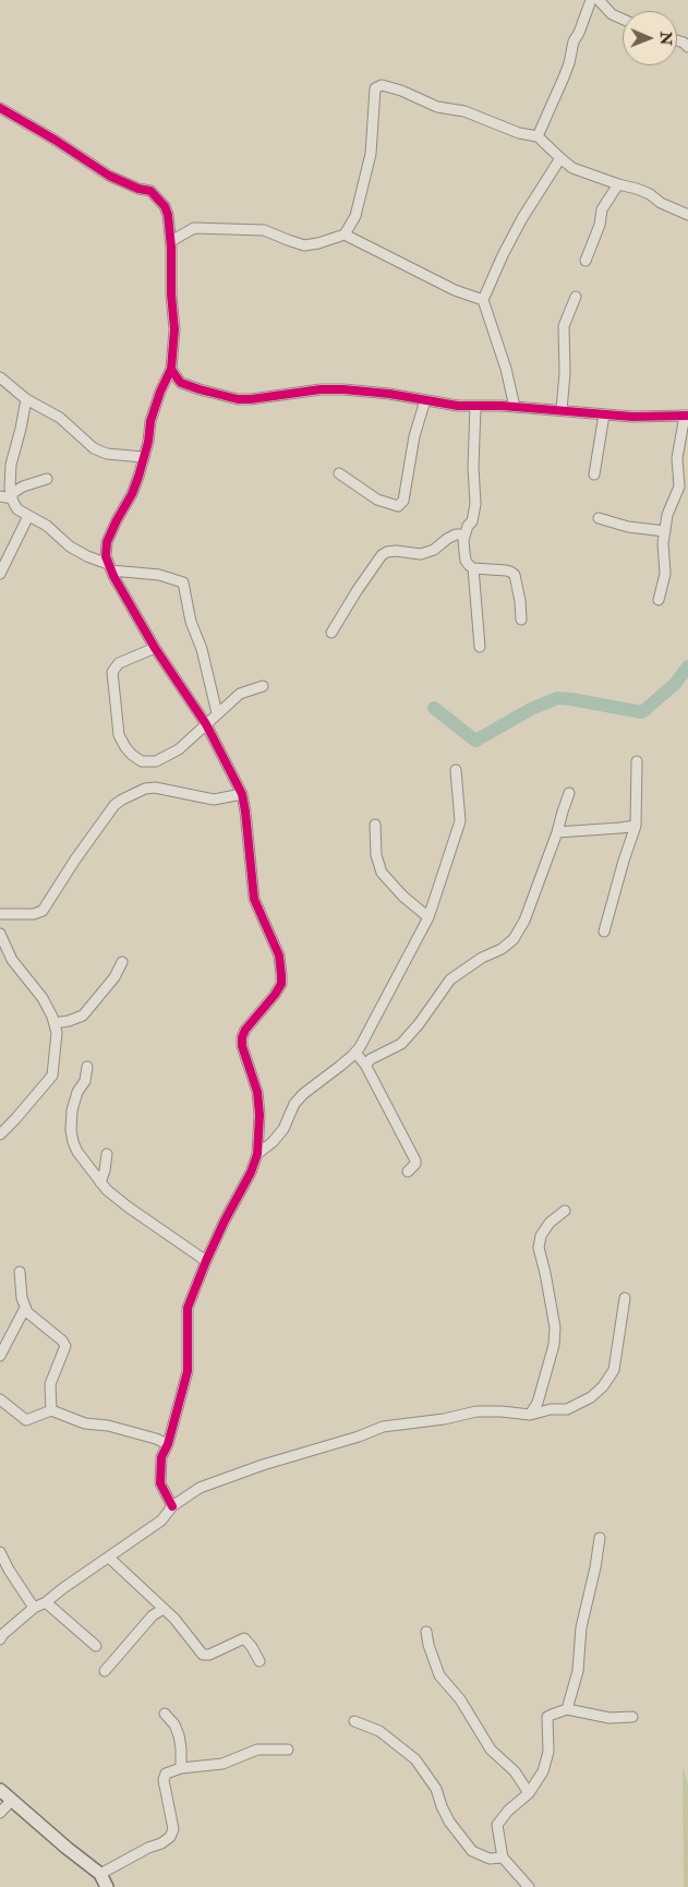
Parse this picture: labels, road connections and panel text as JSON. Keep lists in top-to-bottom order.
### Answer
{
  "north": "right"
}
